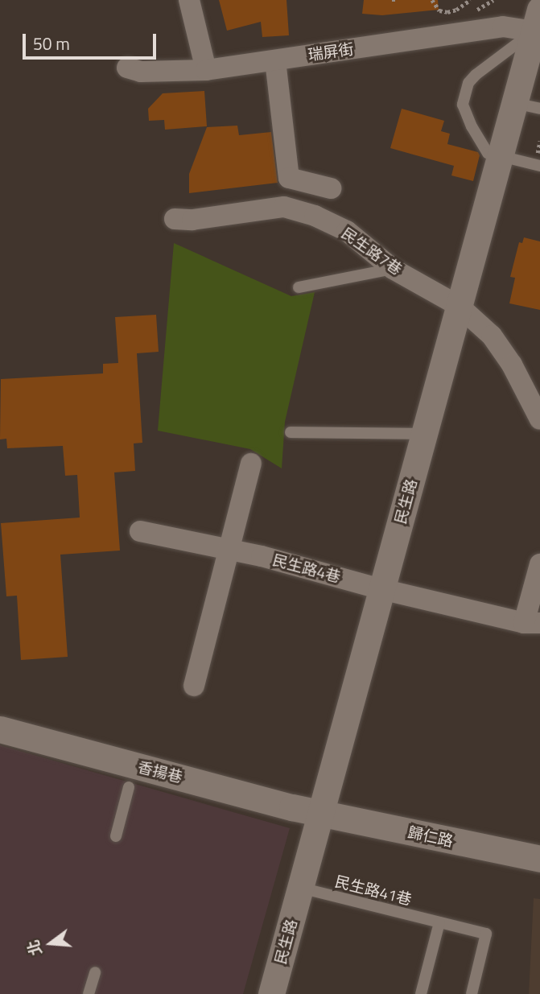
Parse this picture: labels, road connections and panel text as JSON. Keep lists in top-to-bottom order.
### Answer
{
  "streets": {
    "street": [
      "瑞屏街",
      "民生路7巷",
      "民生路",
      "民生路4巷",
      "香揚巷",
      "歸仁路"
    ],
    "lane": ["民生路41巷"]
  },
  "crossings": [
    ["瑞屏街", "民生路"],
    ["民生路7巷", "民生路"],
    ["民生路", "民生路4巷"],
    ["民生路", "香揚巷"],
    ["民生路", "歸仁路"],
    ["民生路", "民生路41巷"],
    ["香揚巷", "歸仁路"]
  ],
  "scale_bar": "50 m",
  "north": "left"
}
